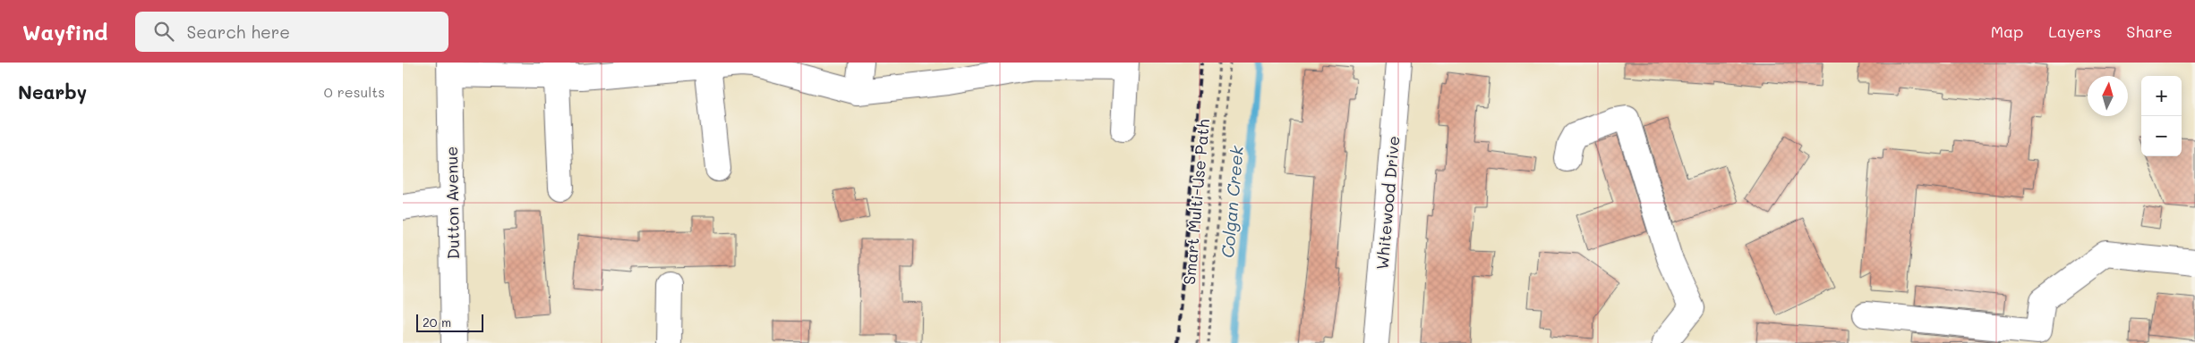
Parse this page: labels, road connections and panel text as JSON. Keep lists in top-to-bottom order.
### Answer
{
  "streets": {
    "street": ["Dutton Avenue", "Whitewood Drive"],
    "path": ["Smart Multi-Use Path"]
  },
  "water": ["Colgan Creek"],
  "scale_bar": "20 m",
  "north": "top",
  "page": {
    "header": "Wayfind",
    "search": "Search here",
    "nav": ["Map", "Layers", "Share"],
    "heading": ["Nearby", "0 results"],
    "map_buttons": ["+", "−"],
    "scale": "20 m"
  }
}
